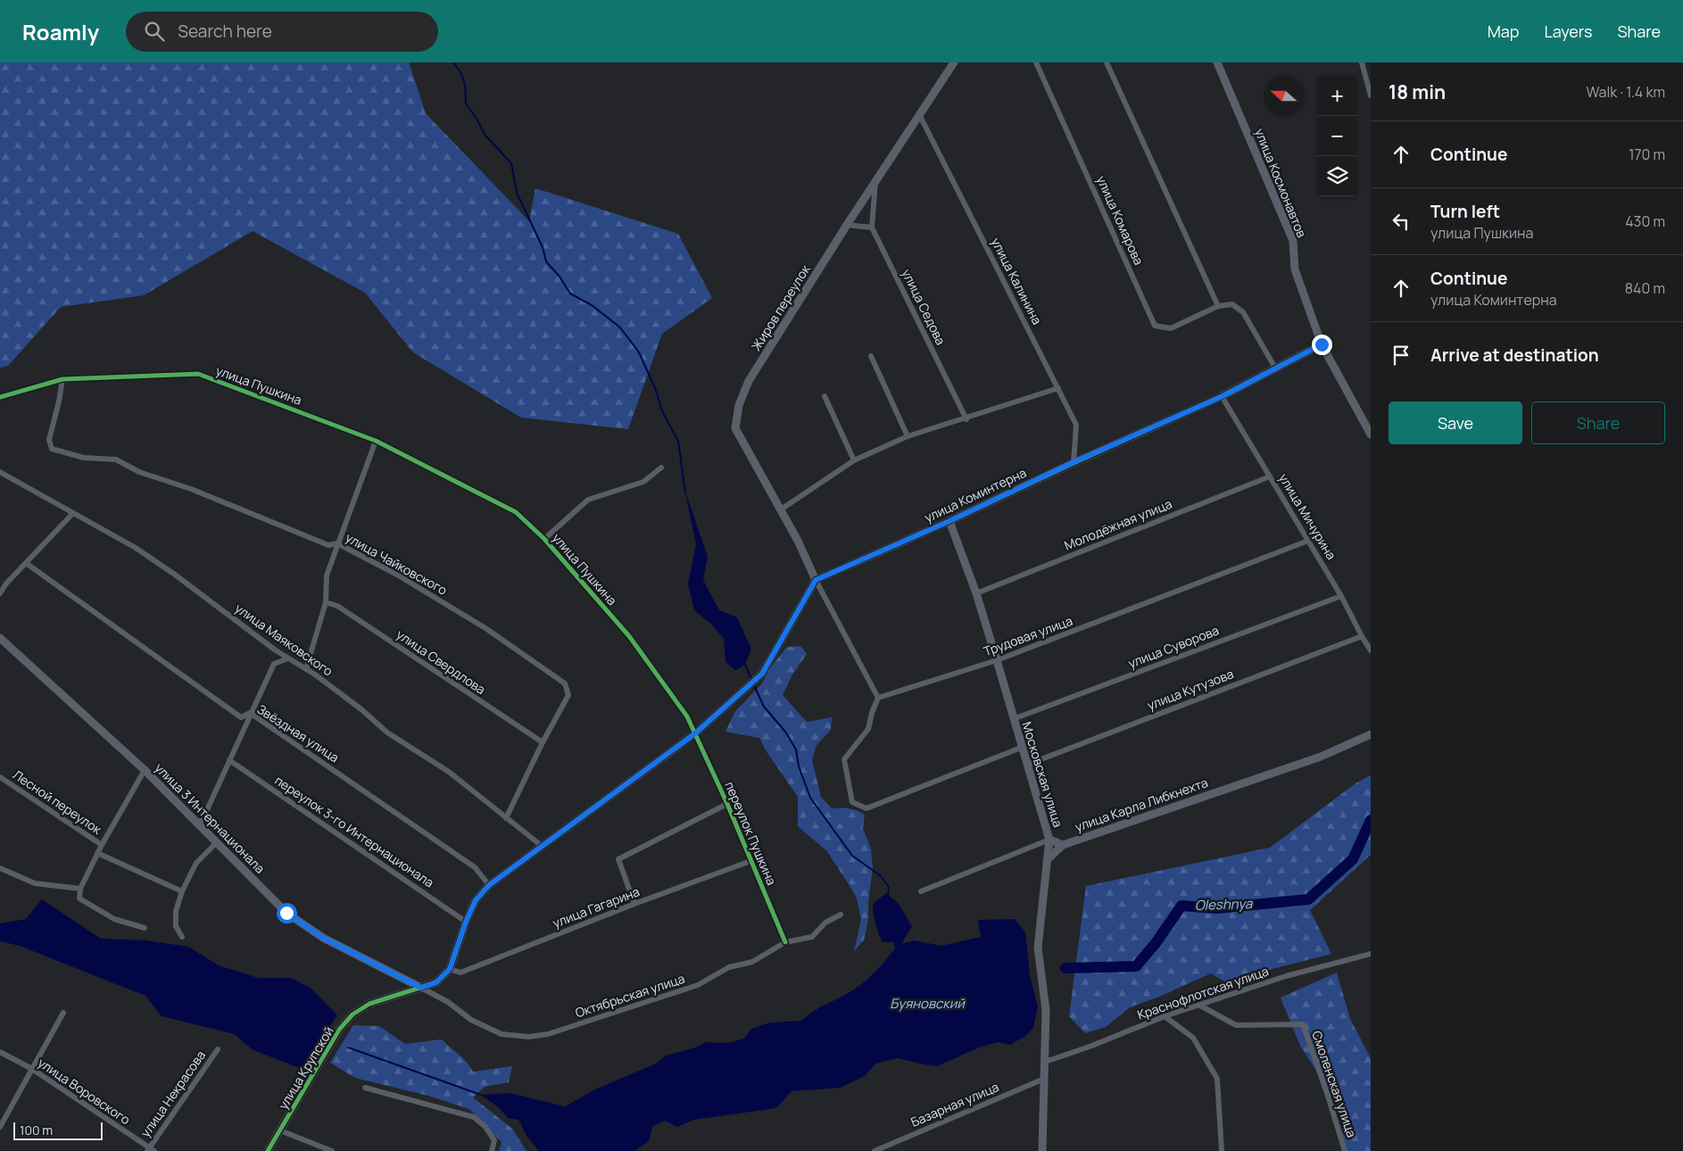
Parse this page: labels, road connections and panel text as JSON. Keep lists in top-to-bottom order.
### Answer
{
  "streets": {
    "street": [
      "улица Космонавтов",
      "улица Комарова",
      "улица Калинина",
      "улица Седова",
      "Жиров переулок",
      "улица Пушкина",
      "улица Коминтерна",
      "улица Мичурина",
      "Молодёжная улица",
      "улица Чайковского",
      "Трудовая улица",
      "улица Маяковского",
      "улица Суворова",
      "улица Свердлова",
      "улица Кутузова",
      "Звёздная улица",
      "Московская улица",
      "Лесной переулок",
      "улица Карла Либкнехта",
      "улица 3 Интернационала",
      "переулок 3-го Интернационала",
      "переулок Пушкина",
      "улица Гагарина",
      "Краснофлотская улица",
      "Октябрьская улица",
      "улица Крупской",
      "Смоленская улица",
      "улица Воровского",
      "улица Некрасова",
      "Базарная улица"
    ]
  },
  "crossings": [
    ["улица Космонавтов", "улица Коминтерна"],
    ["улица Калинина", "Жиров переулок"],
    ["улица Калинина", "улица Коминтерна"],
    ["Жиров переулок", "улица Коминтерна"],
    ["улица Пушкина", "улица Чайковского"],
    ["улица Пушкина", "переулок Пушкина"],
    ["улица Коминтерна", "улица Мичурина"],
    ["улица Коминтерна", "Московская улица"],
    ["улица Мичурина", "Молодёжная улица"],
    ["улица Мичурина", "Трудовая улица"],
    ["улица Мичурина", "улица Суворова"],
    ["улица Мичурина", "улица Кутузова"],
    ["Молодёжная улица", "Московская улица"],
    ["улица Чайковского", "улица Маяковского"],
    ["улица Чайковского", "улица Свердлова"],
    ["Трудовая улица", "Московская улица"],
    ["улица Суворова", "Московская улица"],
    ["улица Кутузова", "Московская улица"],
    ["Московская улица", "улица Карла Либкнехта"],
    ["Московская улица", "Краснофлотская улица"],
    ["Московская улица", "Базарная улица"],
    ["Лесной переулок", "улица 3 Интернационала"],
    ["улица 3 Интернационала", "Октябрьская улица"],
    ["улица 3 Интернационала", "улица Крупской"],
    ["переулок Пушкина", "улица Гагарина"],
    ["переулок Пушкина", "Октябрьская улица"],
    ["Краснофлотская улица", "Смоленская улица"],
    ["Октябрьская улица", "улица Крупской"],
    ["улица Воровского", "улица Некрасова"]
  ],
  "water": ["Oleshnya", "Буяновский"],
  "scale_bar": "100 m",
  "north": "left",
  "page": {
    "header": "Roamly",
    "search": "Search here",
    "nav": ["Map", "Layers", "Share"],
    "heading": ["18 min", "Walk · 1.4 km"],
    "map_buttons": ["+", "−"],
    "list": [
      ["Continue", "170 m"],
      ["Turn left", "улица Пушкина", "430 m"],
      ["Continue", "улица Коминтерна", "840 m"],
      "Arrive at destination"
    ],
    "buttons": ["Save", "Share"],
    "scale": "100 m"
  }
}
